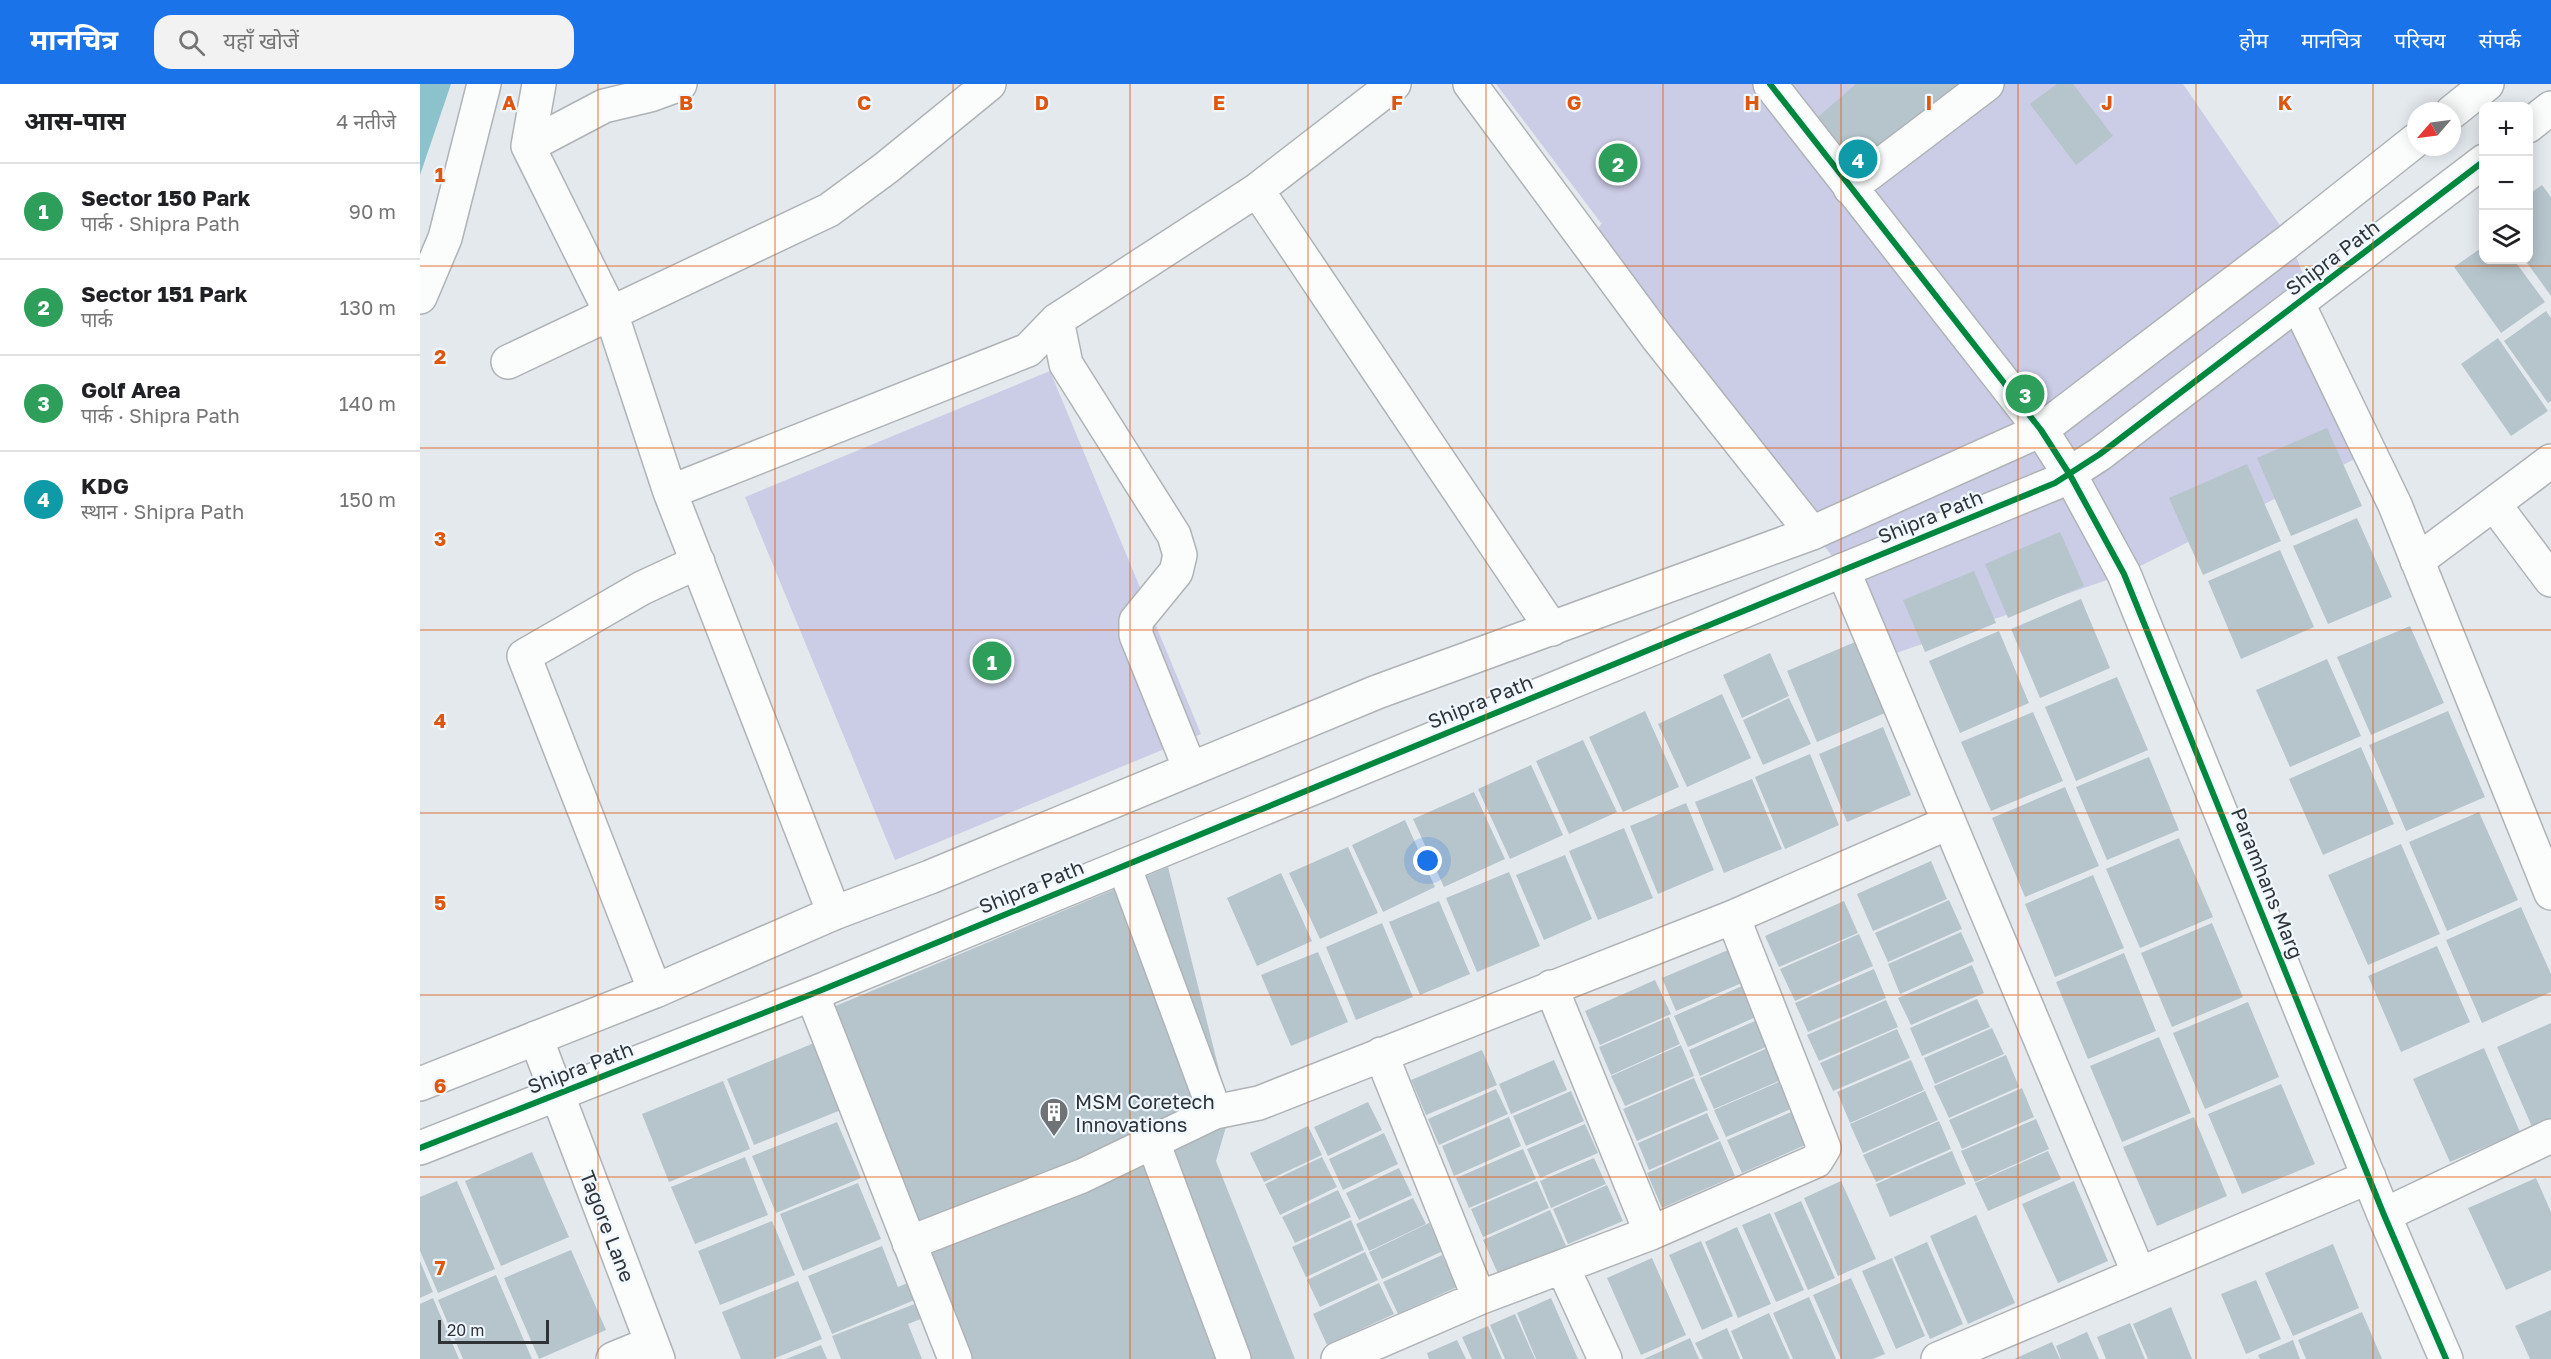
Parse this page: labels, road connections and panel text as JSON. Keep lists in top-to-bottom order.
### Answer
{
  "streets": {
    "street": ["Shipra Path", "Paramhans Marg", "Tagore Lane"]
  },
  "crossings": [
    ["Shipra Path", "Paramhans Marg"],
    ["Shipra Path", "Tagore Lane"]
  ],
  "places": {
    "building": ["MSM Coretech Innovations"]
  },
  "scale_bar": "20 m",
  "north": "bottom left",
  "page": {
    "header": "मानचित्र",
    "search": "यहाँ खोजें",
    "nav": [
      "होम",
      "मानचित्र",
      "परिचय",
      "संपर्क"
    ],
    "heading": ["आस-पास", "4 नतीजे"],
    "map_buttons": ["+", "−"],
    "pins": [
      "4",
      "2",
      "3",
      "1"
    ],
    "list": [
      {
        "mark": "1",
        "name": "Sector 150 Park",
        "note": "पार्क · Shipra Path",
        "value": "90 m"
      },
      {
        "mark": "2",
        "name": "Sector 151 Park",
        "note": "पार्क",
        "value": "130 m"
      },
      {
        "mark": "3",
        "name": "Golf Area",
        "note": "पार्क · Shipra Path",
        "value": "140 m"
      },
      {
        "mark": "4",
        "name": "KDG",
        "note": "स्थान · Shipra Path",
        "value": "150 m"
      }
    ],
    "scale": "20 m"
  },
  "grid": {
    "columns": [
      "A",
      "B",
      "C",
      "D",
      "E",
      "F",
      "G",
      "H",
      "I",
      "J",
      "K"
    ],
    "rows": [
      "1",
      "2",
      "3",
      "4",
      "5",
      "6",
      "7"
    ]
  }
}
